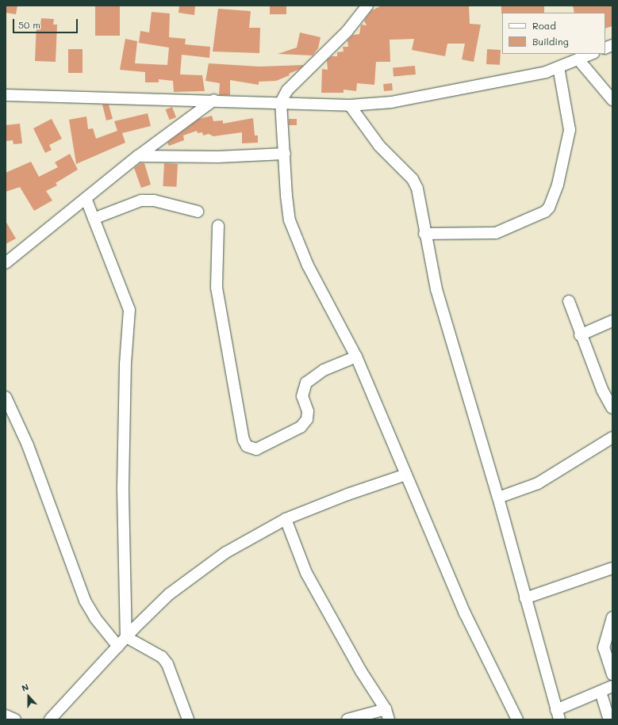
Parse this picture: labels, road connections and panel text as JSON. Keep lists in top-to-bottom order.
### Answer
{
  "legend": ["Road", "Building"],
  "scale_bar": "50 m",
  "north": "top"
}
